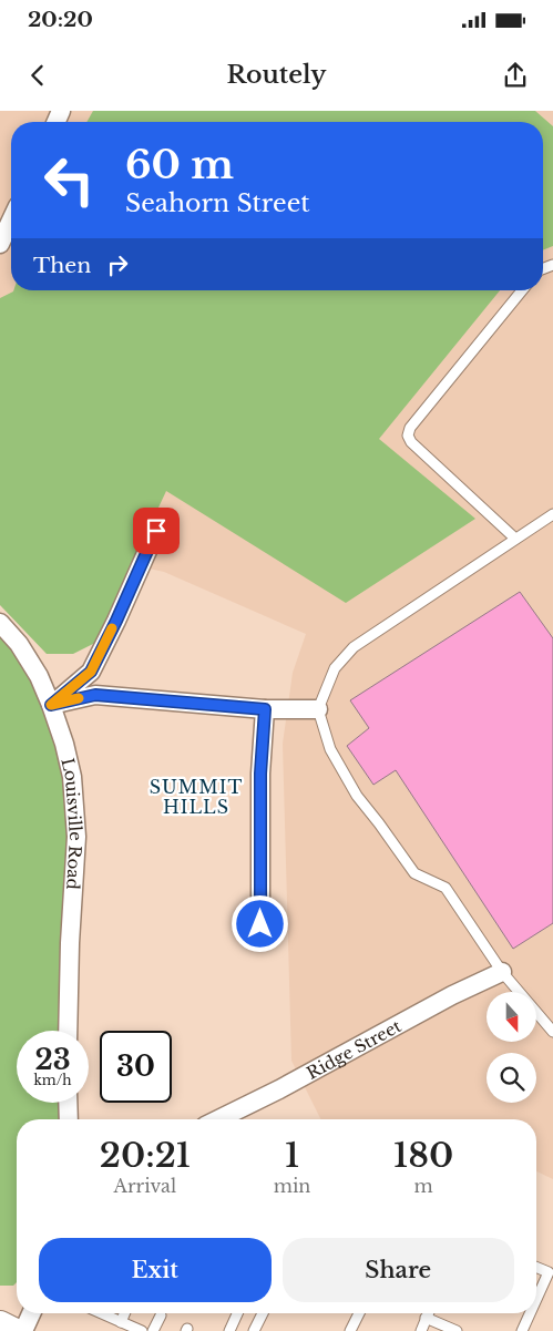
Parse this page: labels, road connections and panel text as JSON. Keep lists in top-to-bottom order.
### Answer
{
  "streets": {
    "street": ["Louisville Road", "Ridge Street"]
  },
  "districts": ["SUMMIT HILLS"],
  "north": "bottom",
  "page": {
    "status": "20:20",
    "header": "Routely",
    "turn": ["60 m", "Seahorn Street"],
    "then": "Then",
    "speed": "23 km/h",
    "limit": "30",
    "eta": [
      "20:21",
      "Arrival",
      "1",
      "min",
      "180",
      "m"
    ],
    "buttons": ["Exit", "Share"]
  }
}
